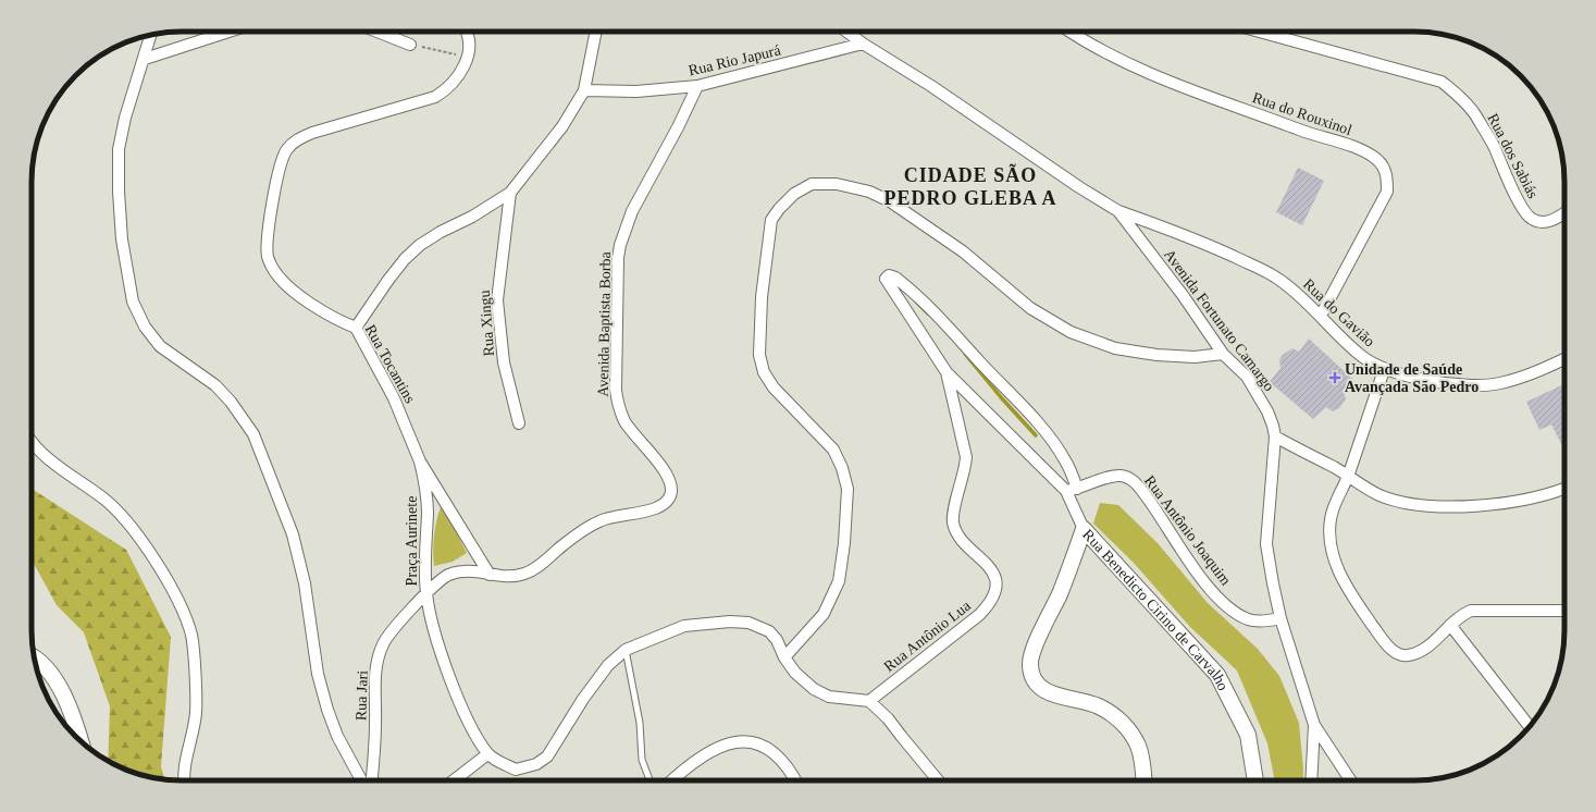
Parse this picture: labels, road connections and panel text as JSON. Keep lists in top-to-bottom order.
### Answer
{
  "streets": {
    "street": [
      "Rua Rio Japurá",
      "Rua do Rouxinol",
      "Rua dos Sabiás",
      "Rua do Gavião",
      "Avenida Fortunato Camargo",
      "Rua Xingu",
      "Avenida Baptista Borba",
      "Rua Tocantins",
      "Rua Antônio Joaquim",
      "Praça Aurinete",
      "Rua Benedicto Cirino de Carvalho",
      "Rua Antônio Lua",
      "Rua Jari"
    ]
  },
  "crossings": [
    ["Rua Rio Japurá", "Avenida Fortunato Camargo"],
    ["Rua Rio Japurá", "Avenida Baptista Borba"],
    ["Rua do Rouxinol", "Rua do Gavião"],
    ["Rua do Gavião", "Avenida Fortunato Camargo"],
    ["Avenida Fortunato Camargo", "Rua Antônio Joaquim"],
    ["Avenida Baptista Borba", "Rua Tocantins"],
    ["Avenida Baptista Borba", "Praça Aurinete"],
    ["Avenida Baptista Borba", "Rua Jari"],
    ["Rua Tocantins", "Praça Aurinete"],
    ["Rua Antônio Joaquim", "Rua Benedicto Cirino de Carvalho"],
    ["Praça Aurinete", "Rua Jari"],
    ["Rua Benedicto Cirino de Carvalho", "Rua Antônio Lua"]
  ],
  "districts": ["CIDADE SÃO PEDRO GLEBA A"],
  "places": {
    "health": ["Unidade de Saúde Avançada São Pedro"]
  }
}
